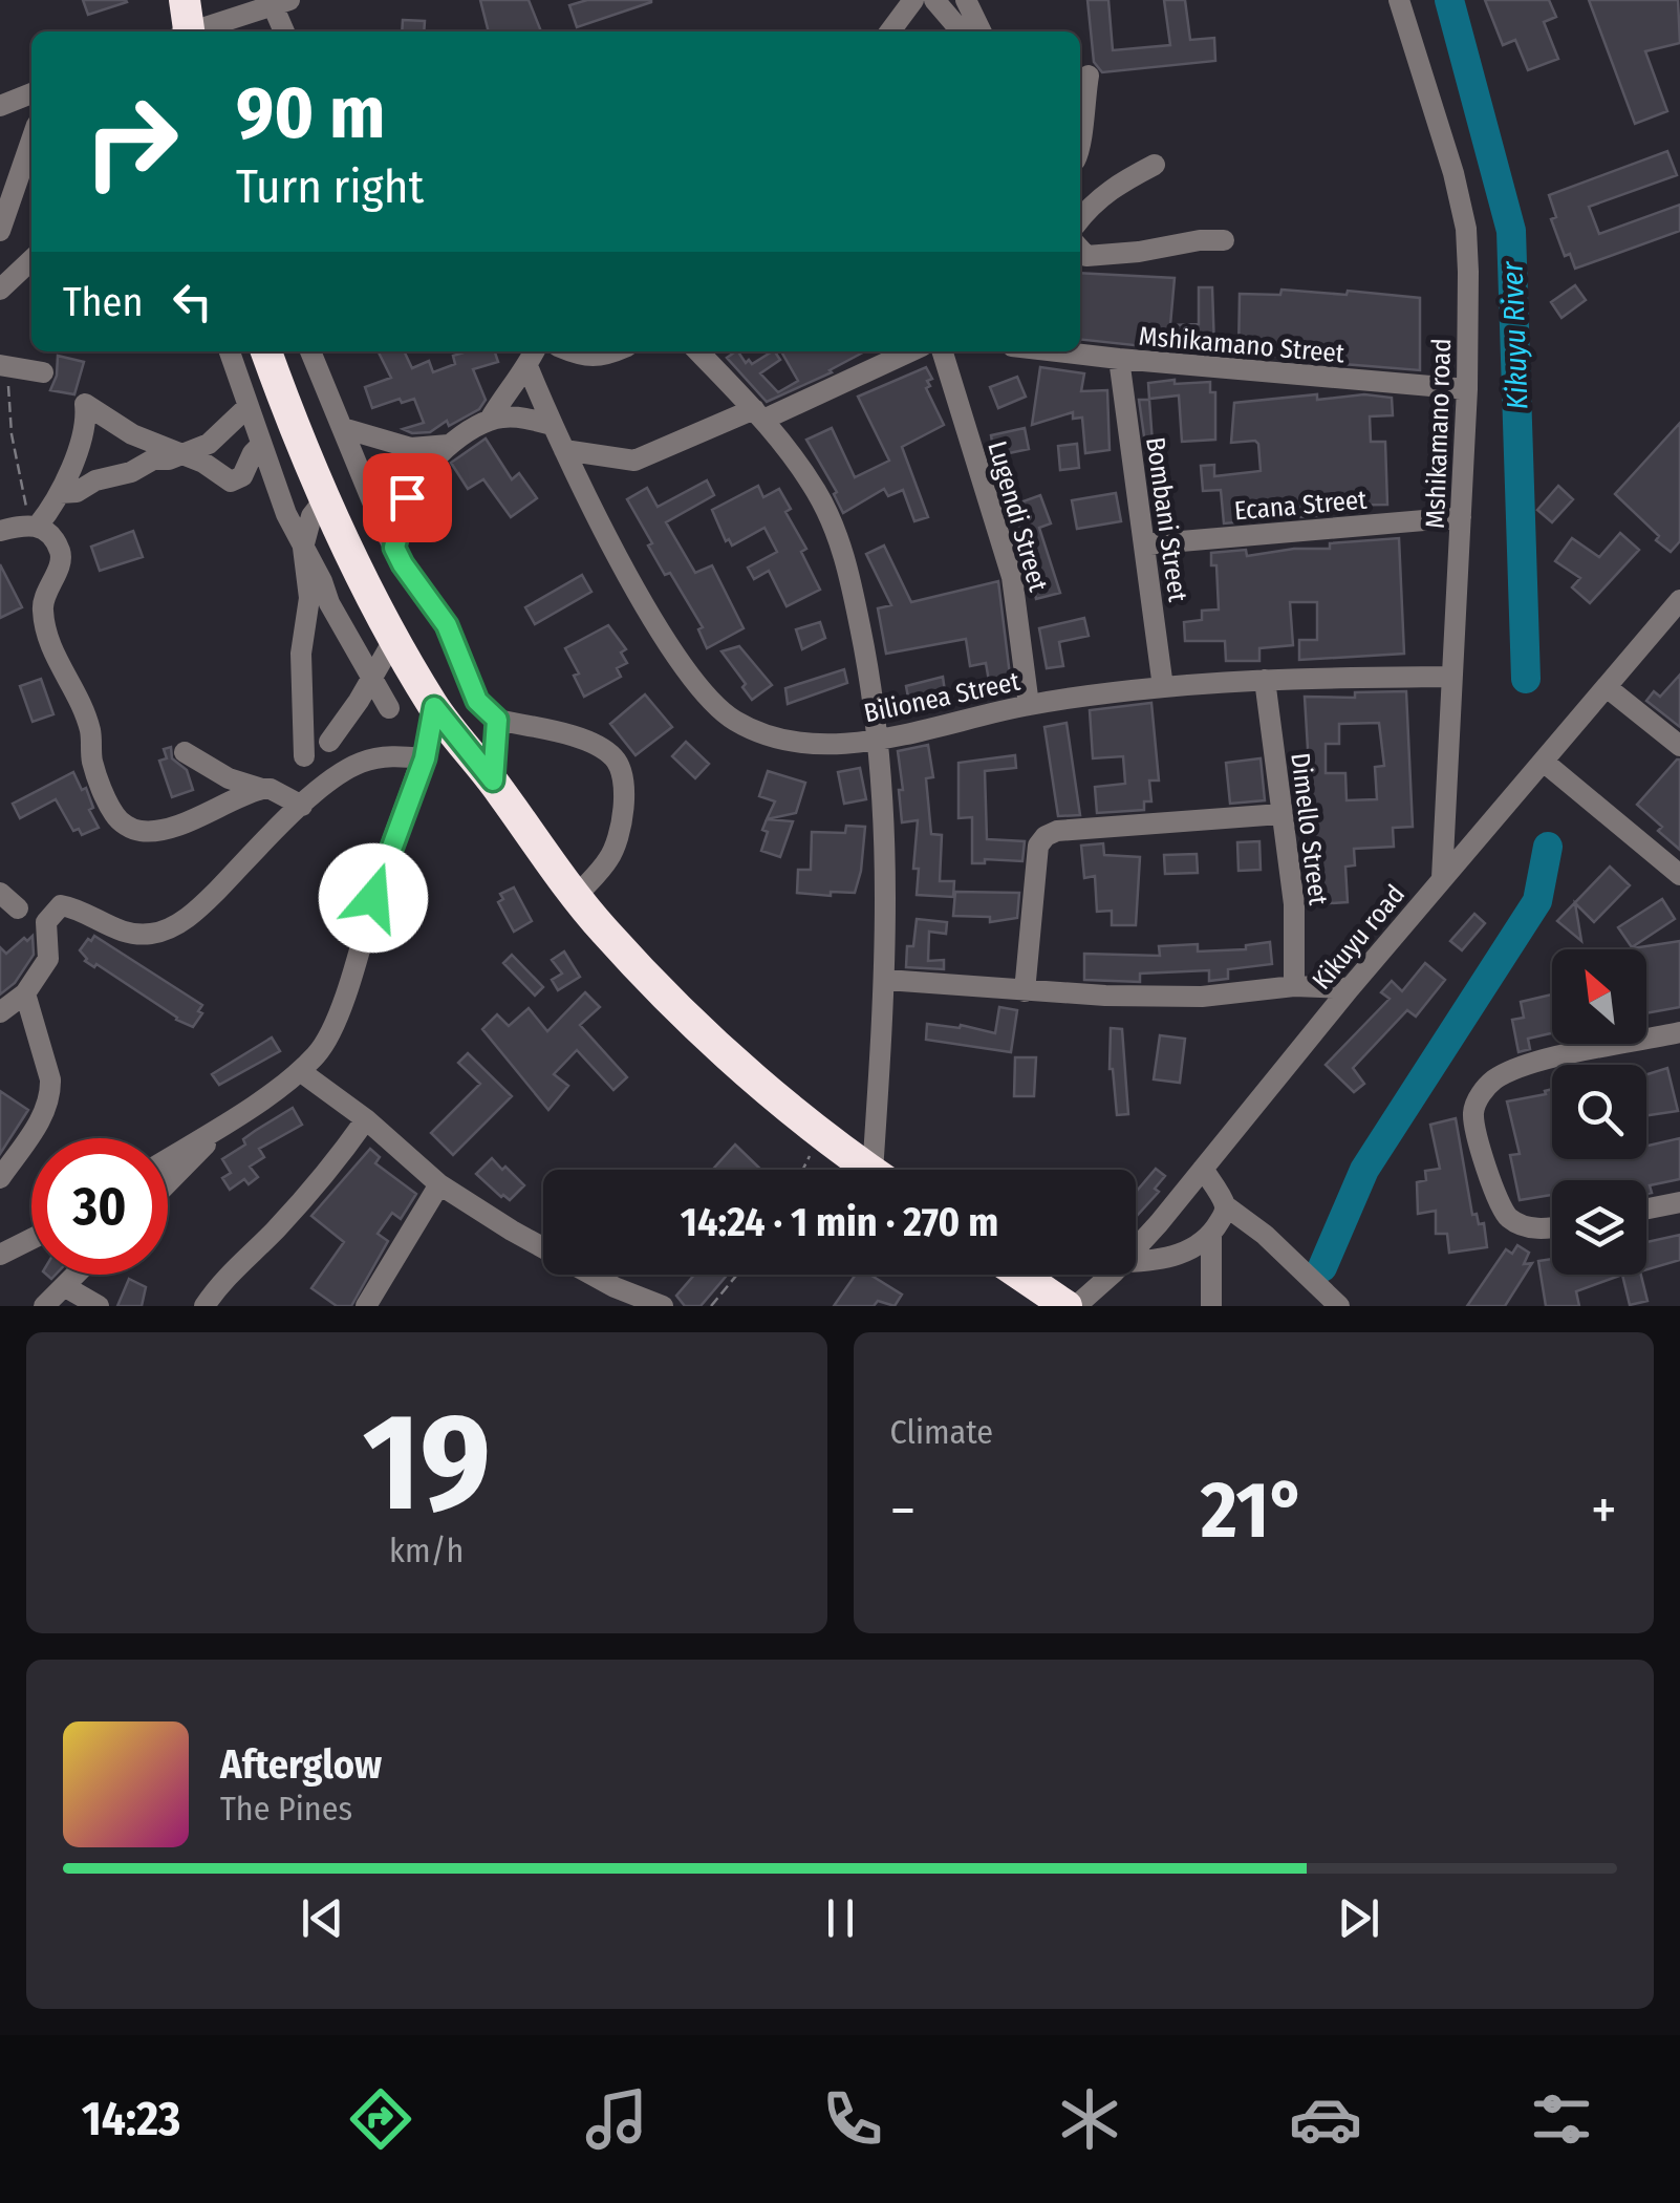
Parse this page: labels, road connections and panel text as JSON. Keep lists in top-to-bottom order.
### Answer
{
  "streets": {
    "street": [
      "Mshikamano Street",
      "Mshikamano road",
      "Ecana Street",
      "Lugendi Street",
      "Bombani Street",
      "Bilionea Street",
      "Dimello Street",
      "Kikuyu road"
    ]
  },
  "crossings": [
    ["Mshikamano Street", "Mshikamano road"],
    ["Mshikamano Street", "Bombani Street"],
    ["Mshikamano road", "Ecana Street"],
    ["Mshikamano road", "Bilionea Street"],
    ["Mshikamano road", "Kikuyu road"],
    ["Ecana Street", "Bombani Street"],
    ["Lugendi Street", "Bilionea Street"],
    ["Bombani Street", "Bilionea Street"],
    ["Bilionea Street", "Dimello Street"]
  ],
  "water": ["Kikuyu River"],
  "north": "top left",
  "page": {
    "turn": ["90 m", "Turn right"],
    "then": "Then",
    "limit": "30",
    "trip": "14:24 · 1 min · 270 m",
    "tile": [
      ["19", "km/h"],
      "Climate"
    ],
    "heat": ["−", "21°", "+"],
    "song": ["Afterglow", "The Pines"],
    "tabs": "14:23"
  }
}
